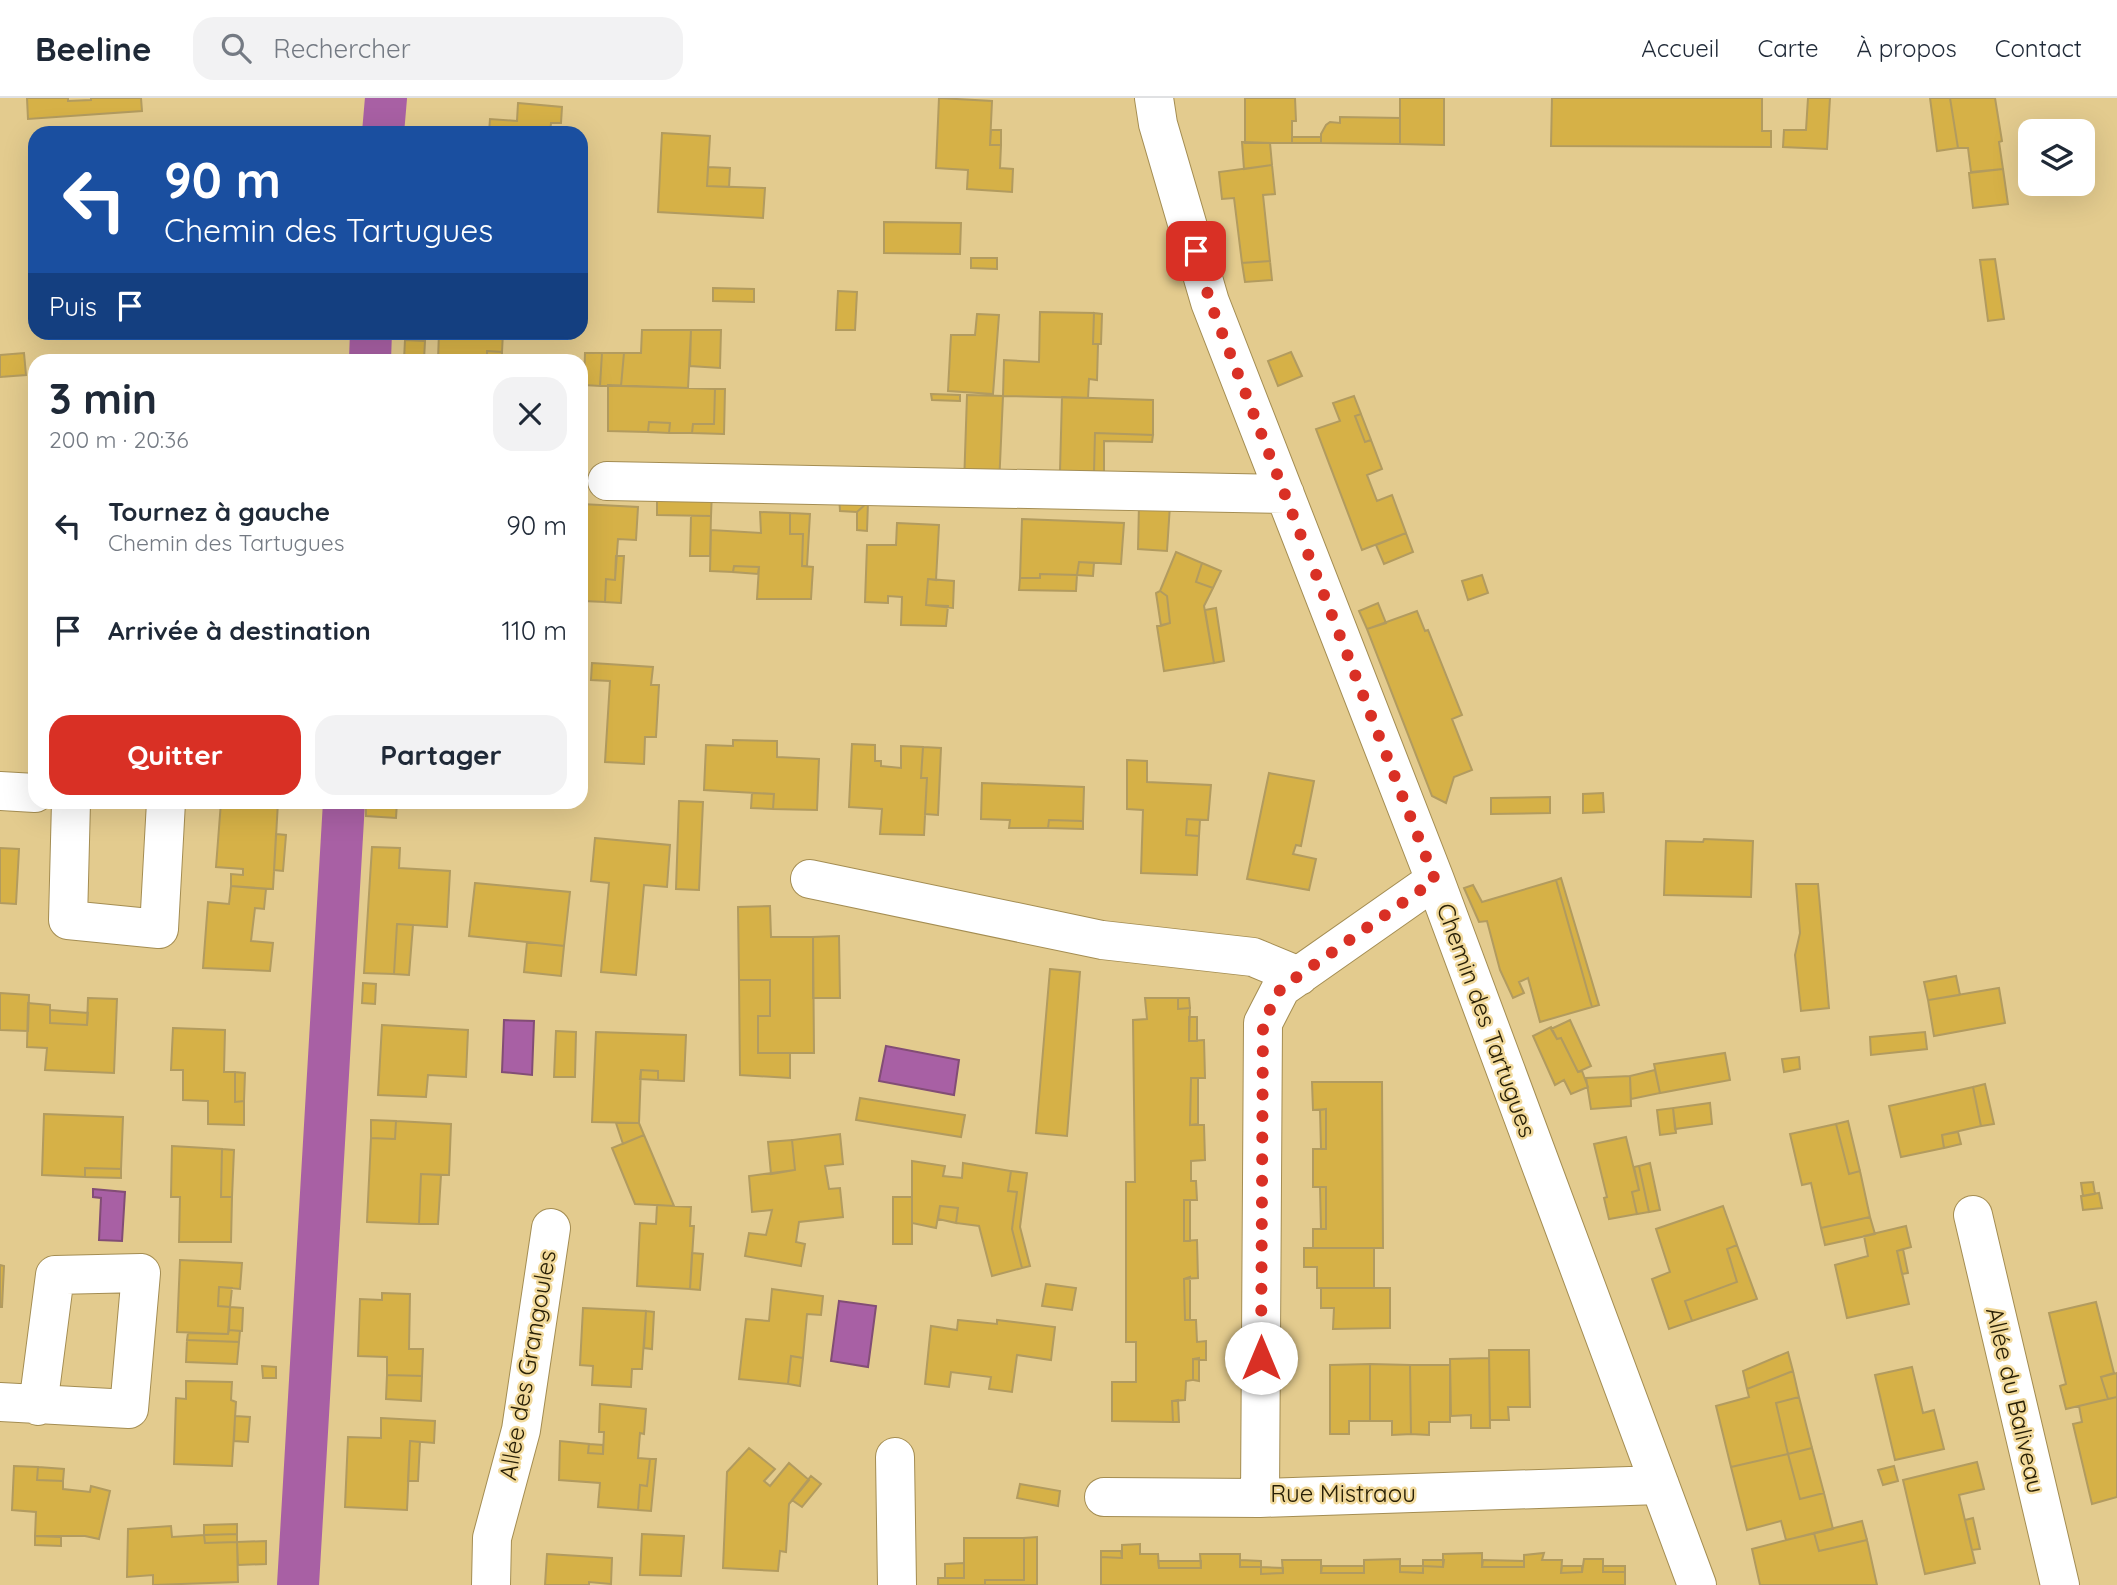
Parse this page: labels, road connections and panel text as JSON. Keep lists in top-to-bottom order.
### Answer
{
  "streets": {
    "street": [
      "Chemin des Tartugues",
      "Allée des Grangoules",
      "Allée du Baliveau",
      "Rue Mistraou"
    ]
  },
  "crossings": [
    ["Chemin des Tartugues", "Rue Mistraou"]
  ],
  "page": {
    "header": "Beeline",
    "search": "Rechercher",
    "nav": [
      "Accueil",
      "Carte",
      "À propos",
      "Contact"
    ],
    "turn": ["90 m", "Chemin des Tartugues"],
    "then": "Puis",
    "heading": ["3 min", "200 m · 20:36"],
    "list": [
      {
        "name": "Tournez à gauche",
        "note": "Chemin des Tartugues",
        "value": "90 m"
      },
      {
        "name": "Arrivée à destination",
        "value": "110 m"
      }
    ],
    "buttons": ["Quitter", "Partager"]
  }
}
